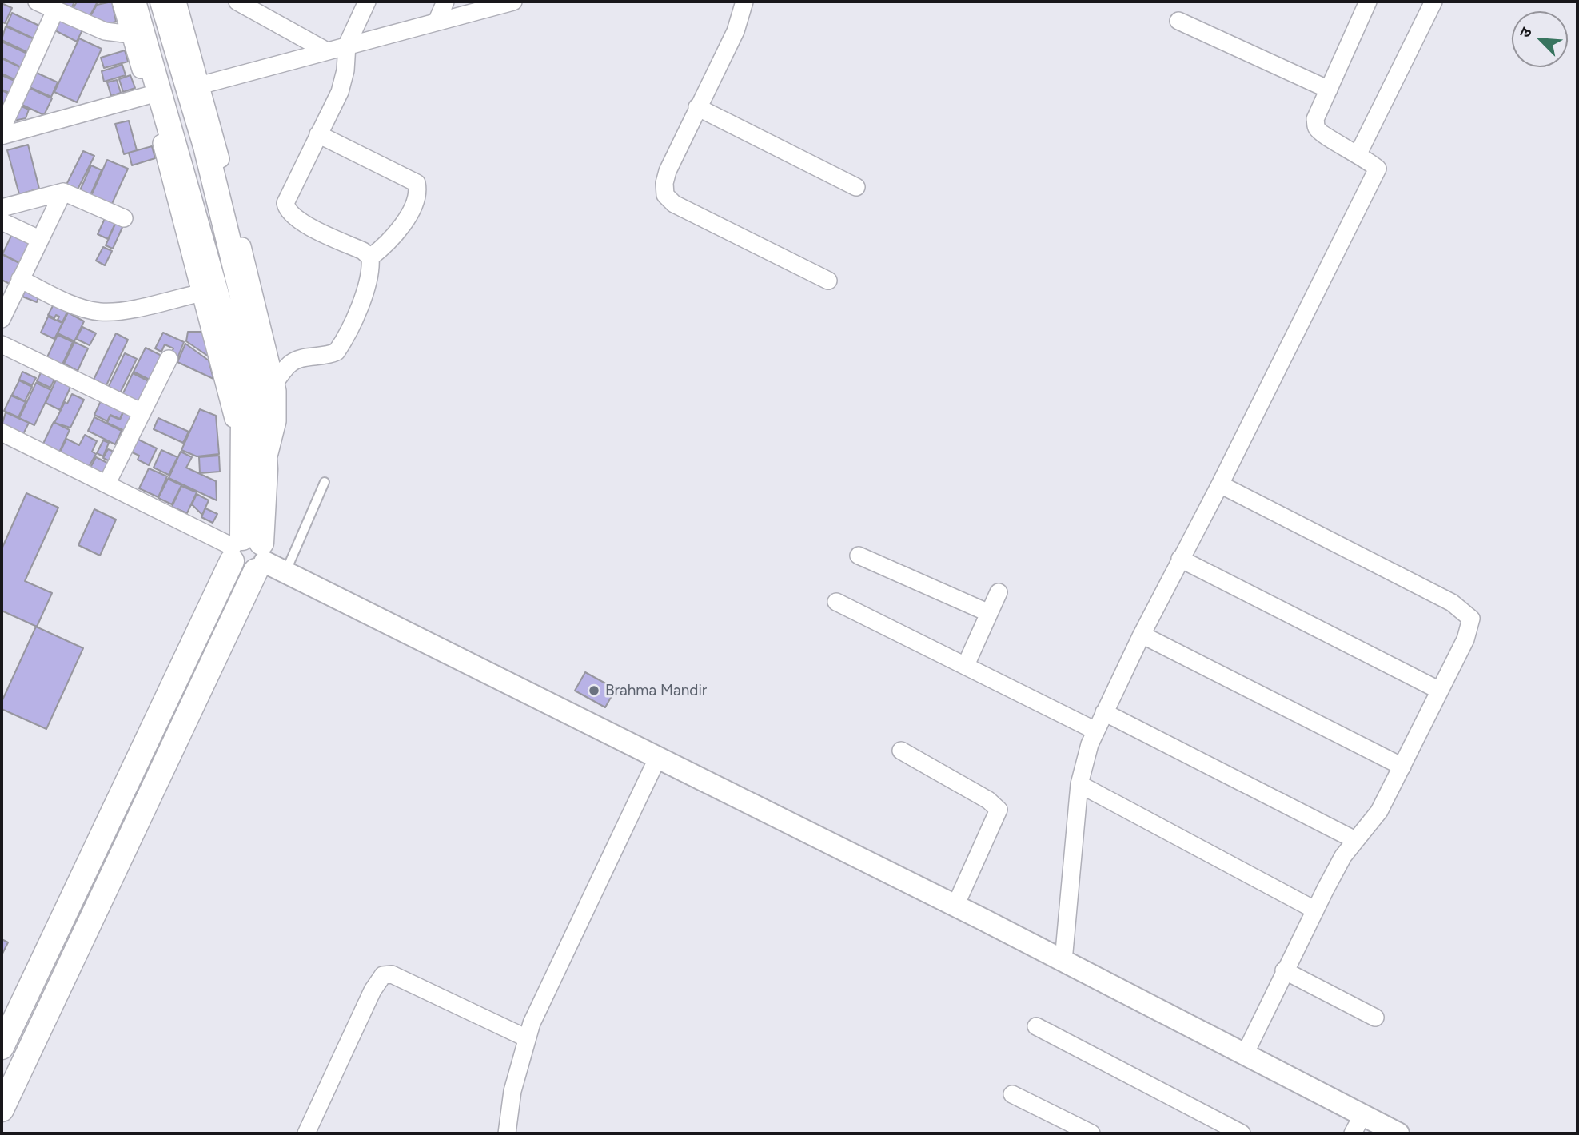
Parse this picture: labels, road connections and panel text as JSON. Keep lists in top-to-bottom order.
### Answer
{
  "places": ["Brahma Mandir"],
  "north": "top left"
}
